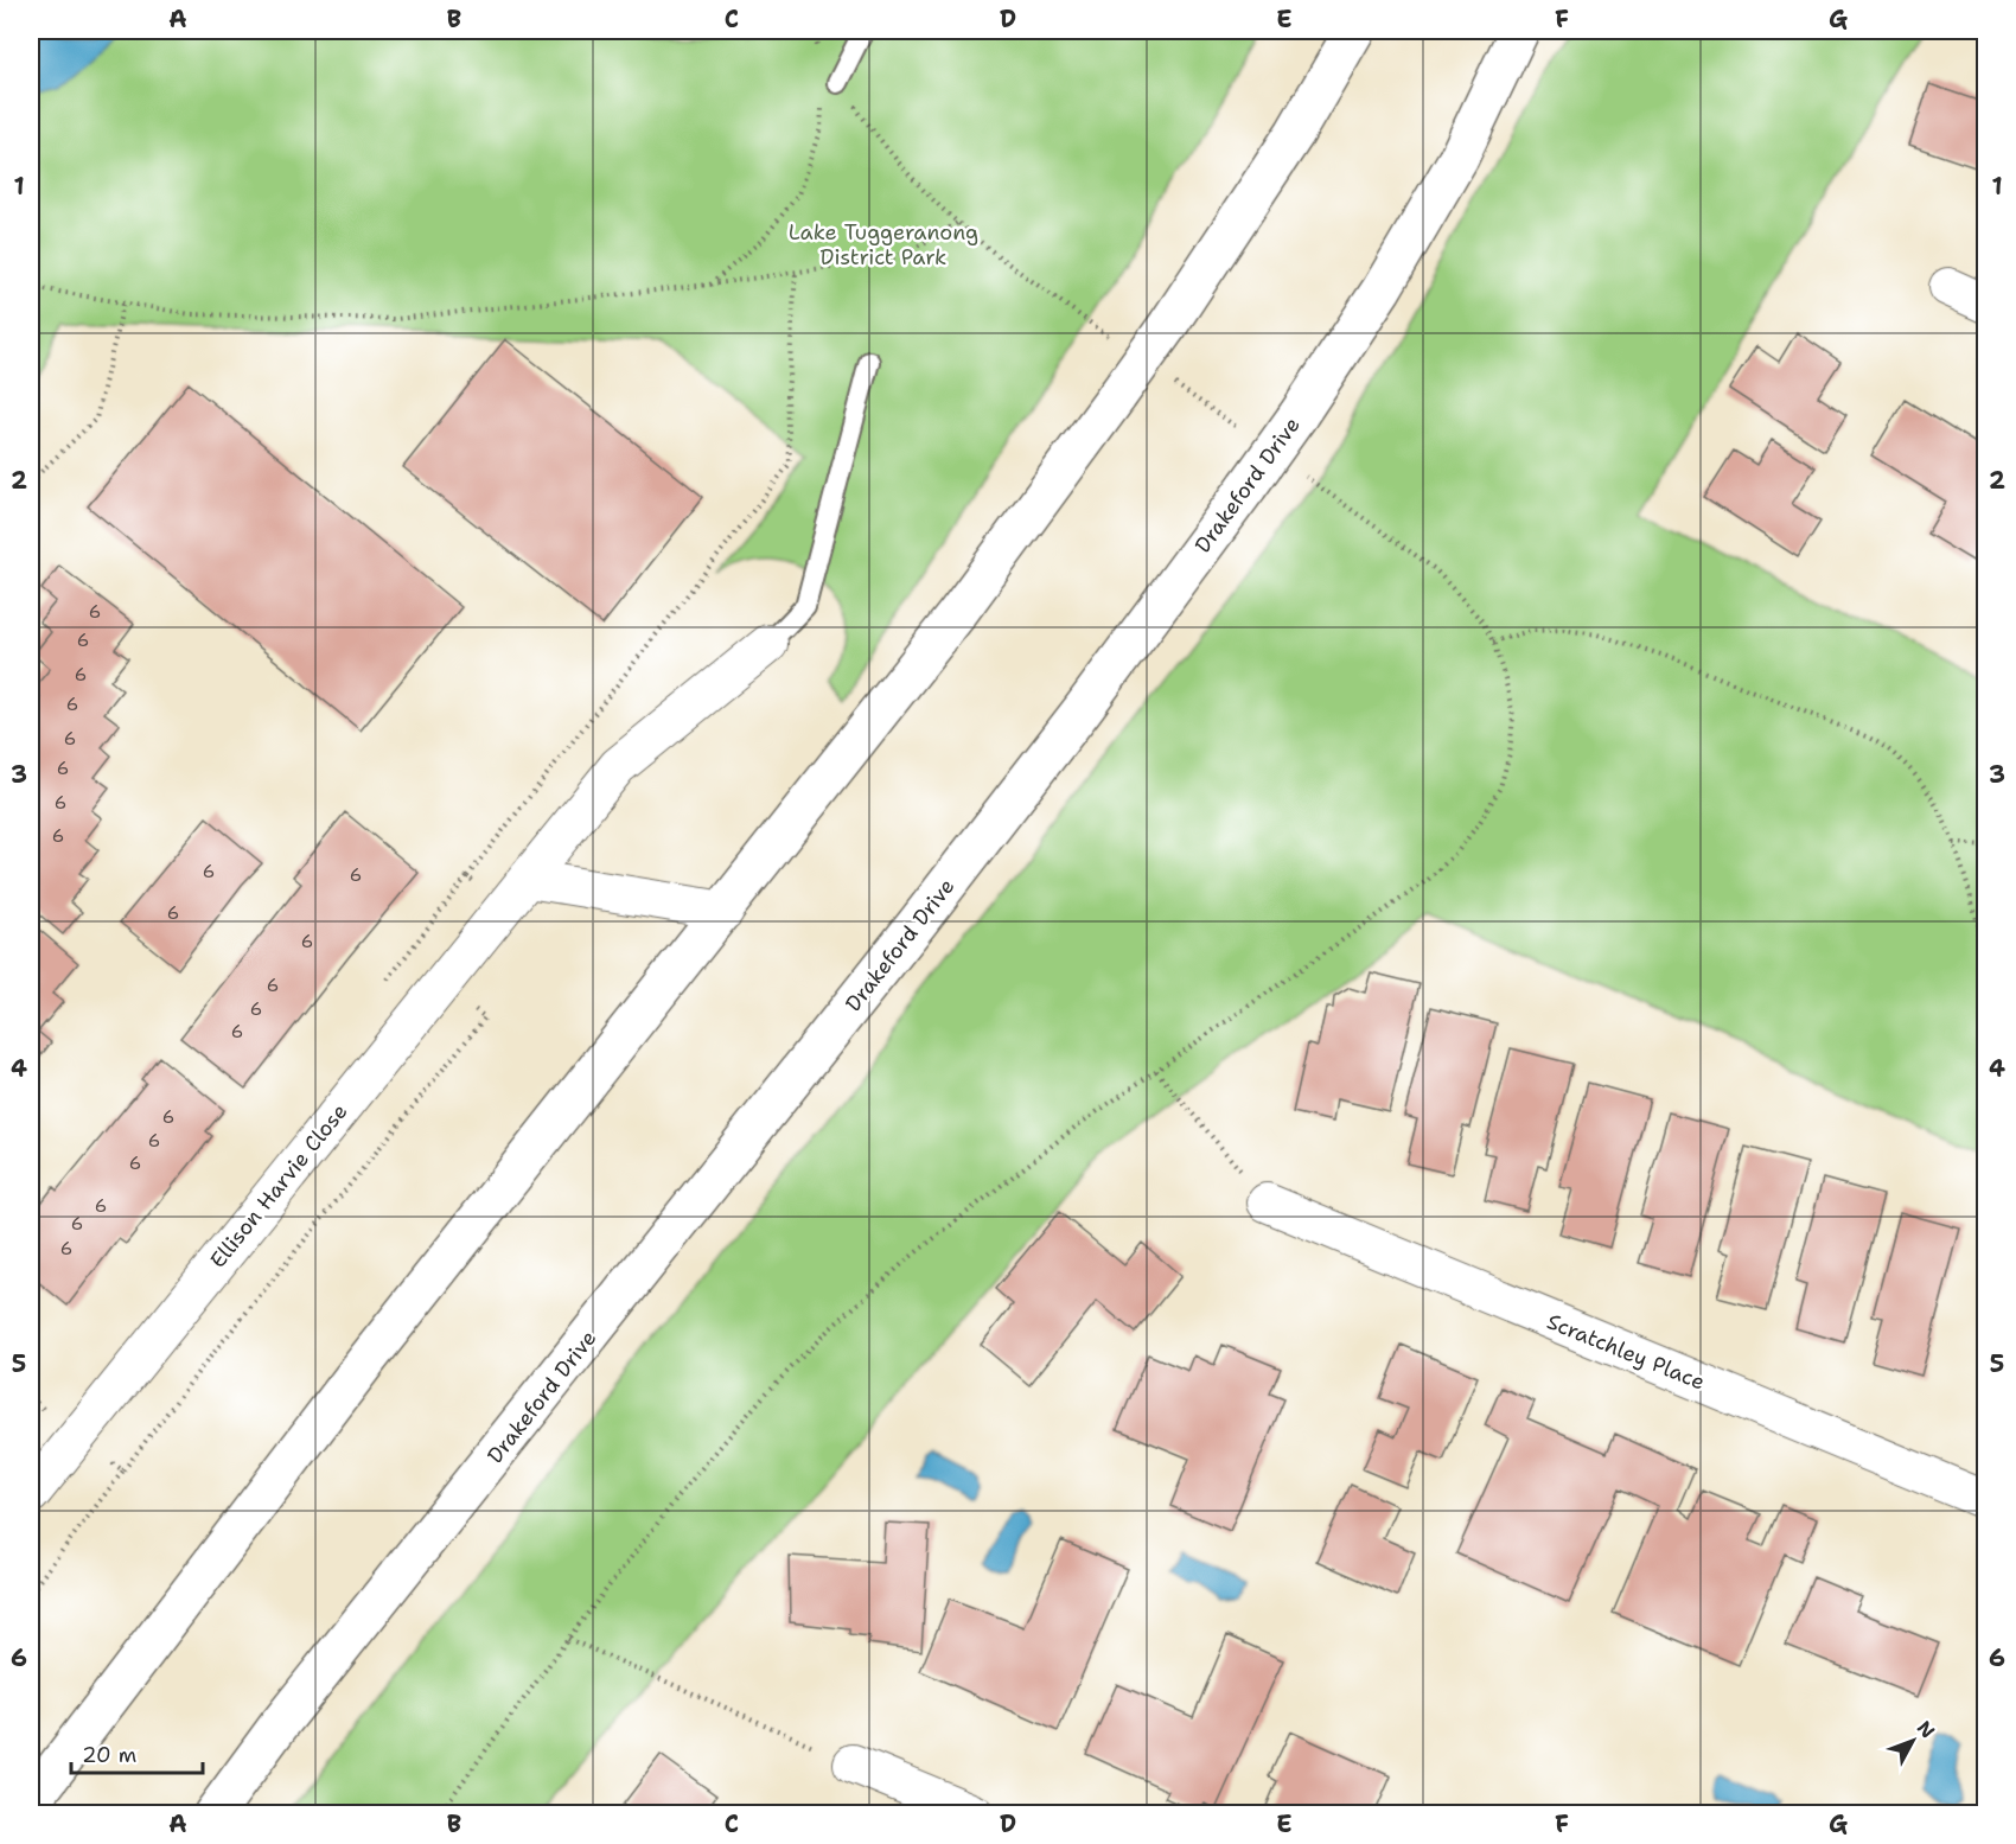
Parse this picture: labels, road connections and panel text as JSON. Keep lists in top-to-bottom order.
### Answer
{
  "streets": {
    "highway": ["Drakeford Drive"],
    "street": ["Ellison Harvie Close", "Scratchley Place"]
  },
  "parks": ["Lake Tuggeranong District Park"],
  "house_numbers": [
    "6",
    "6",
    "6",
    "6",
    "6",
    "6",
    "6",
    "6",
    "6",
    "6",
    "6",
    "6",
    "6",
    "6",
    "6",
    "6",
    "6",
    "6",
    "6",
    "6",
    "6"
  ],
  "scale_bar": "20 m",
  "north": "top right",
  "grid": {
    "columns": [
      "A",
      "B",
      "C",
      "D",
      "E",
      "F",
      "G"
    ],
    "rows": [
      "1",
      "2",
      "3",
      "4",
      "5",
      "6"
    ]
  }
}
